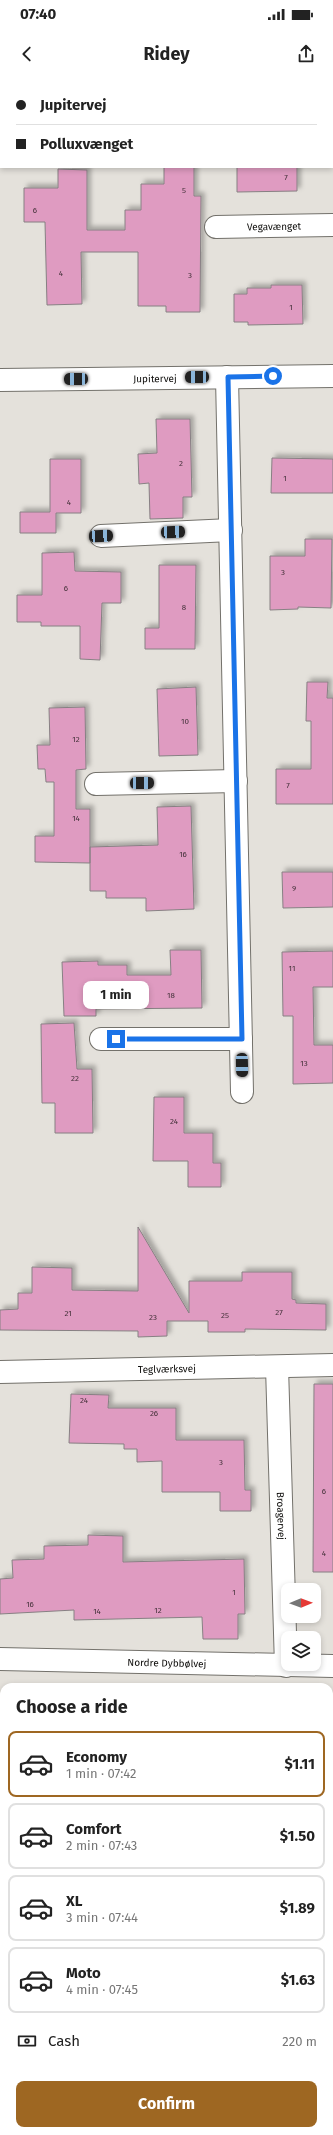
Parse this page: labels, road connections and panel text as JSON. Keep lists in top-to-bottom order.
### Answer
{
  "streets": {
    "street": [
      "Vegavænget",
      "Jupitervej",
      "Teglværksvej",
      "Broagervej",
      "Nordre Dybbølvej"
    ]
  },
  "crossings": [
    ["Teglværksvej", "Broagervej"]
  ],
  "house_numbers": [
    "7",
    "5",
    "6",
    "4",
    "3",
    "1",
    "2",
    "1",
    "4",
    "3",
    "6",
    "8",
    "10",
    "12",
    "7",
    "14",
    "16",
    "9",
    "11",
    "18",
    "13",
    "22",
    "24",
    "27",
    "21",
    "25",
    "23",
    "24",
    "26",
    "3",
    "6",
    "4",
    "1",
    "16",
    "12",
    "14"
  ],
  "north": "right",
  "page": {
    "status": "07:40",
    "header": "Ridey",
    "banner": ["Jupitervej", "Polluxvænget"],
    "bubble": "1 min",
    "heading": "Choose a ride",
    "list": [
      {
        "name": "Economy",
        "note": "1 min · 07:42",
        "value": "$1.11"
      },
      {
        "name": "Comfort",
        "note": "2 min · 07:43",
        "value": "$1.50"
      },
      {
        "name": "XL",
        "note": "3 min · 07:44",
        "value": "$1.89"
      },
      {
        "name": "Moto",
        "note": "4 min · 07:45",
        "value": "$1.63"
      }
    ],
    "pay": ["Cash", "220 m"],
    "buttons": "Confirm"
  }
}
